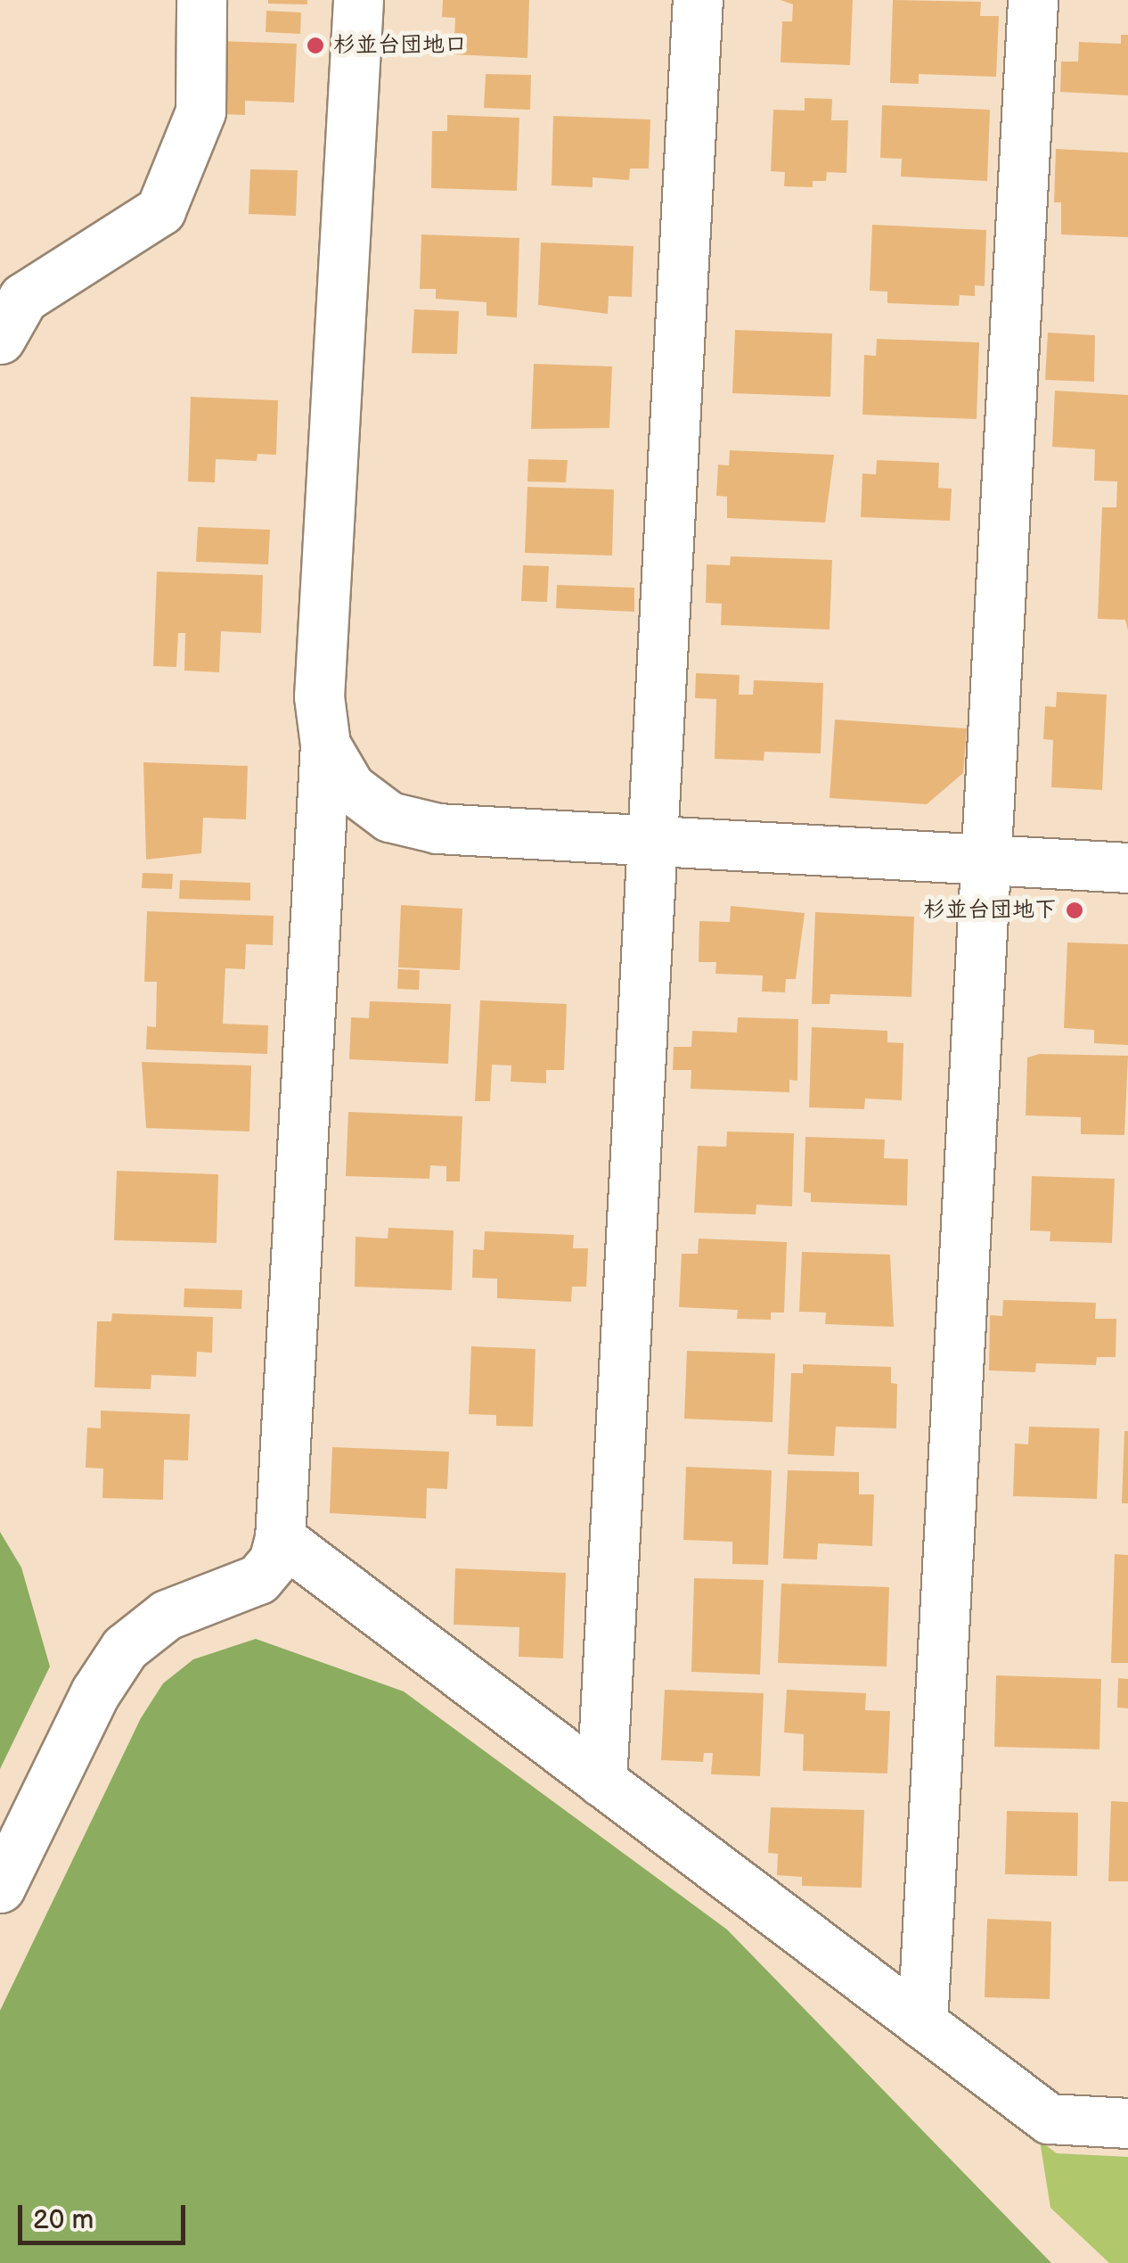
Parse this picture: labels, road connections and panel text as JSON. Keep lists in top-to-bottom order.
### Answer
{
  "places": ["杉並台団地口", "杉並台団地下"],
  "scale_bar": "20 m"
}
